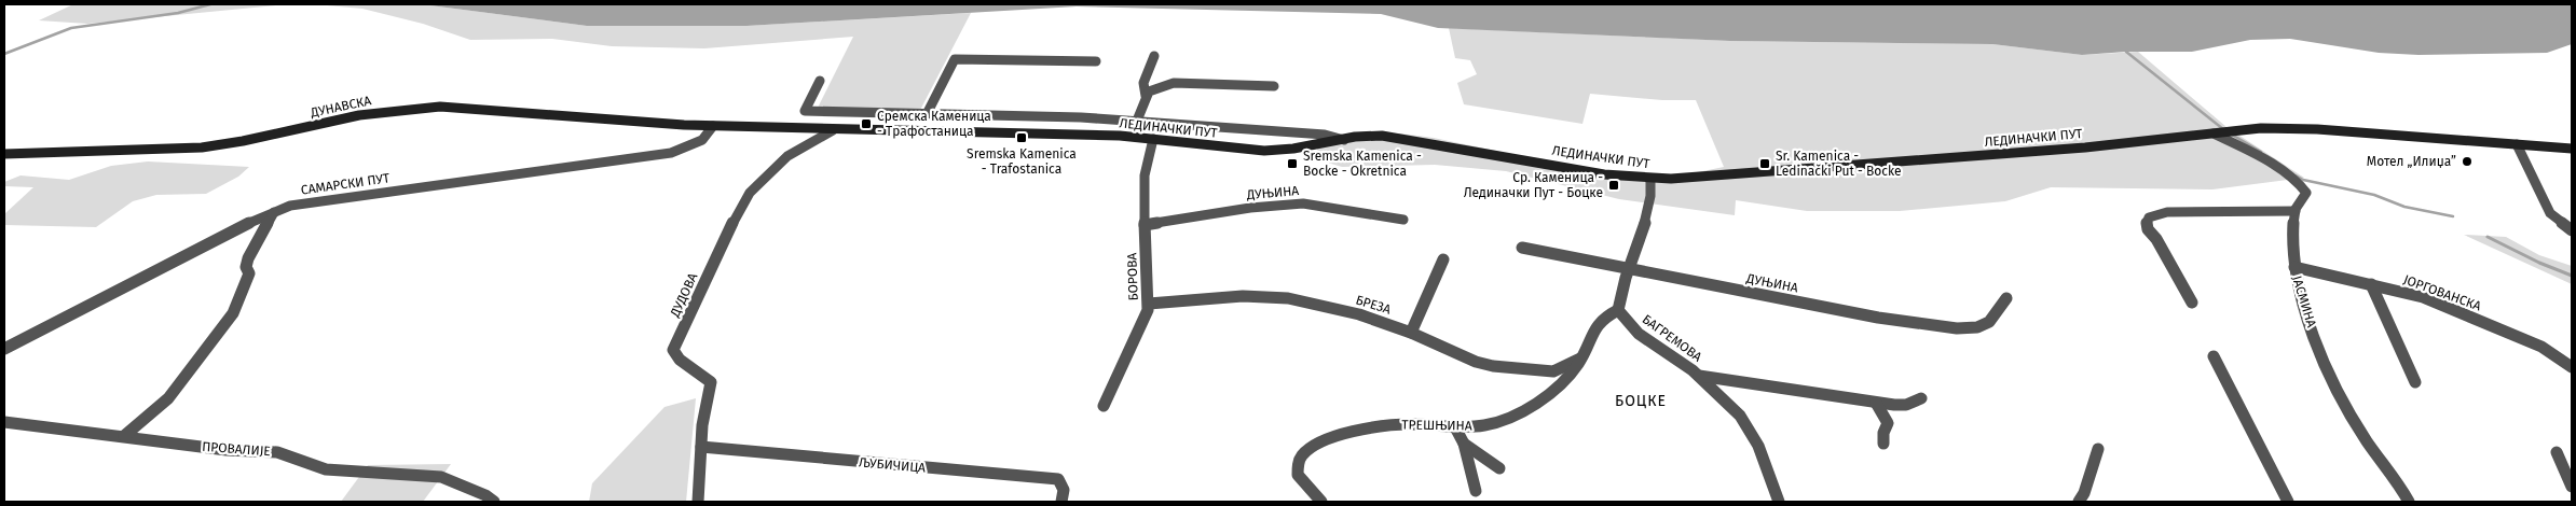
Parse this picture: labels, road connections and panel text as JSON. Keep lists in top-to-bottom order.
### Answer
{
  "streets": {
    "main road": ["ДУНАВСКА", "ЛЕДИНАЧКИ ПУТ"],
    "street": [
      "САМАРСКИ ПУТ",
      "ДУЊИНА",
      "БОРОВА",
      "ЈОРГОВАНСКА",
      "ДУДОВА",
      "ЈАСМИНА",
      "БРЕЗА",
      "БАГРЕМОВА",
      "ТРЕШЊИНА",
      "ПРОВАЛИЈЕ",
      "ЉУБИЧИЦА"
    ]
  },
  "crossings": [
    ["ДУНАВСКА", "ЛЕДИНАЧКИ ПУТ"],
    ["ЛЕДИНАЧКИ ПУТ", "САМАРСКИ ПУТ"],
    ["ЛЕДИНАЧКИ ПУТ", "БОРОВА"],
    ["ЛЕДИНАЧКИ ПУТ", "ДУДОВА"],
    ["ЛЕДИНАЧКИ ПУТ", "ЈАСМИНА"],
    ["ДУЊИНА", "БОРОВА"],
    ["БОРОВА", "БРЕЗА"],
    ["ЈОРГОВАНСКА", "ЈАСМИНА"],
    ["ДУДОВА", "ЉУБИЧИЦА"],
    ["БРЕЗА", "ТРЕШЊИНА"],
    ["БАГРЕМОВА", "ТРЕШЊИНА"]
  ],
  "districts": ["БОЦКЕ"],
  "places": {
    "transit": [
      "Сремска Каменица - Трафостаница",
      "Sremska Kamenica - Trafostanica",
      "Sremska Kamenica - Bocke - Okretnica",
      "Sr. Kamenica - Ledinački Put - Bocke",
      "Ср. Каменица - Лединачки Пут - Боцке"
    ],
    "other": ["Мотел „Илиџа”"]
  }
}
